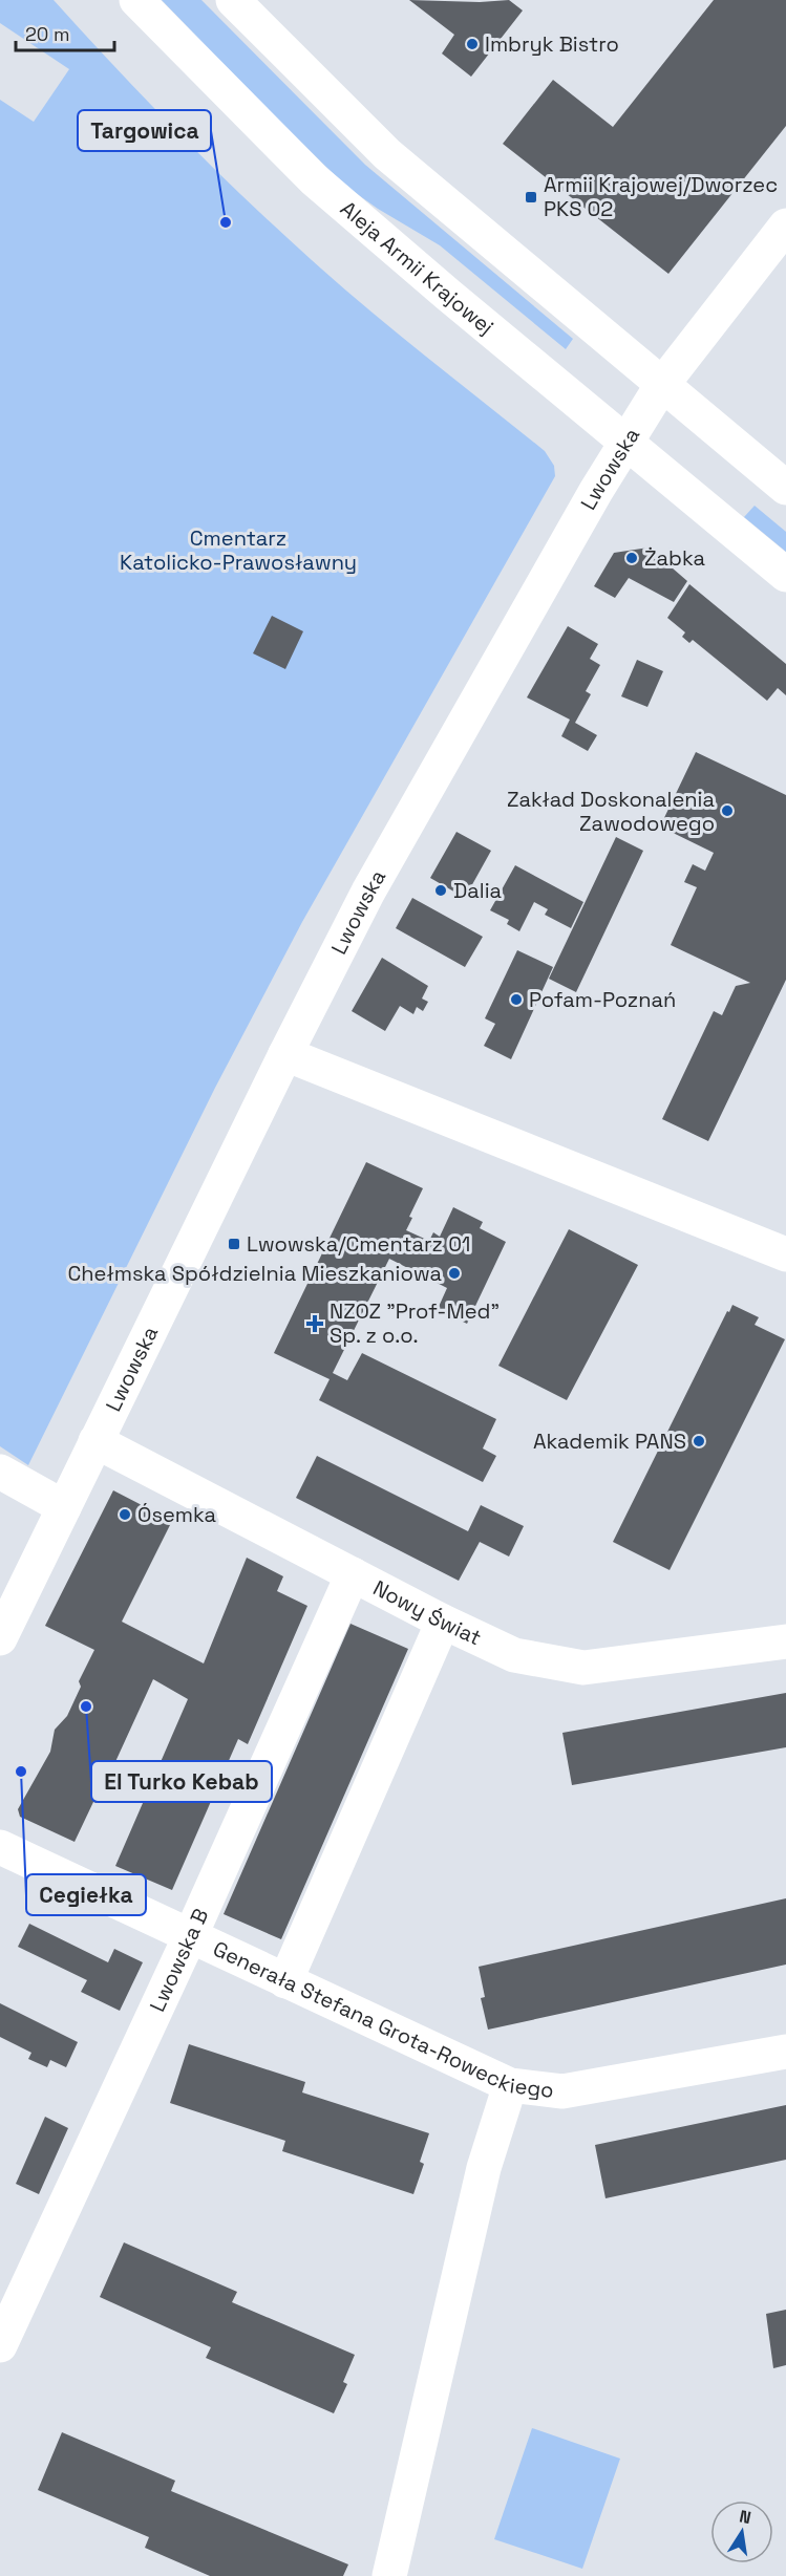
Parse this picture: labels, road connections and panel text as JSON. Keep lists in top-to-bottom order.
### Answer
{
  "streets": {
    "street": [
      "Aleja Armii Krajowej",
      "Lwowska",
      "Nowy Świat",
      "Lwowska B",
      "Generała Stefana Grota-Roweckiego"
    ]
  },
  "crossings": [
    ["Aleja Armii Krajowej", "Lwowska"],
    ["Lwowska", "Nowy Świat"],
    ["Nowy Świat", "Lwowska B"],
    ["Lwowska B", "Generała Stefana Grota-Roweckiego"]
  ],
  "parks": ["Cmentarz Katolicko-Prawosławny"],
  "places": {
    "other": [
      "Imbryk Bistro",
      "Targowica",
      "Żabka",
      "Zakład Doskonalenia Zawodowego",
      "Dalia",
      "Pofam-Poznań",
      "Chełmska Spółdzielnia Mieszkaniowa",
      "Akademik PANS",
      "Ósemka",
      "El Turko Kebab",
      "Cegiełka"
    ],
    "transit": ["Armii Krajowej/Dworzec PKS 02", "Lwowska/Cmentarz 01"],
    "health": ["NZOZ \"Prof-Med\" Sp. z o.o."]
  },
  "scale_bar": "20 m",
  "north": "top"
}
